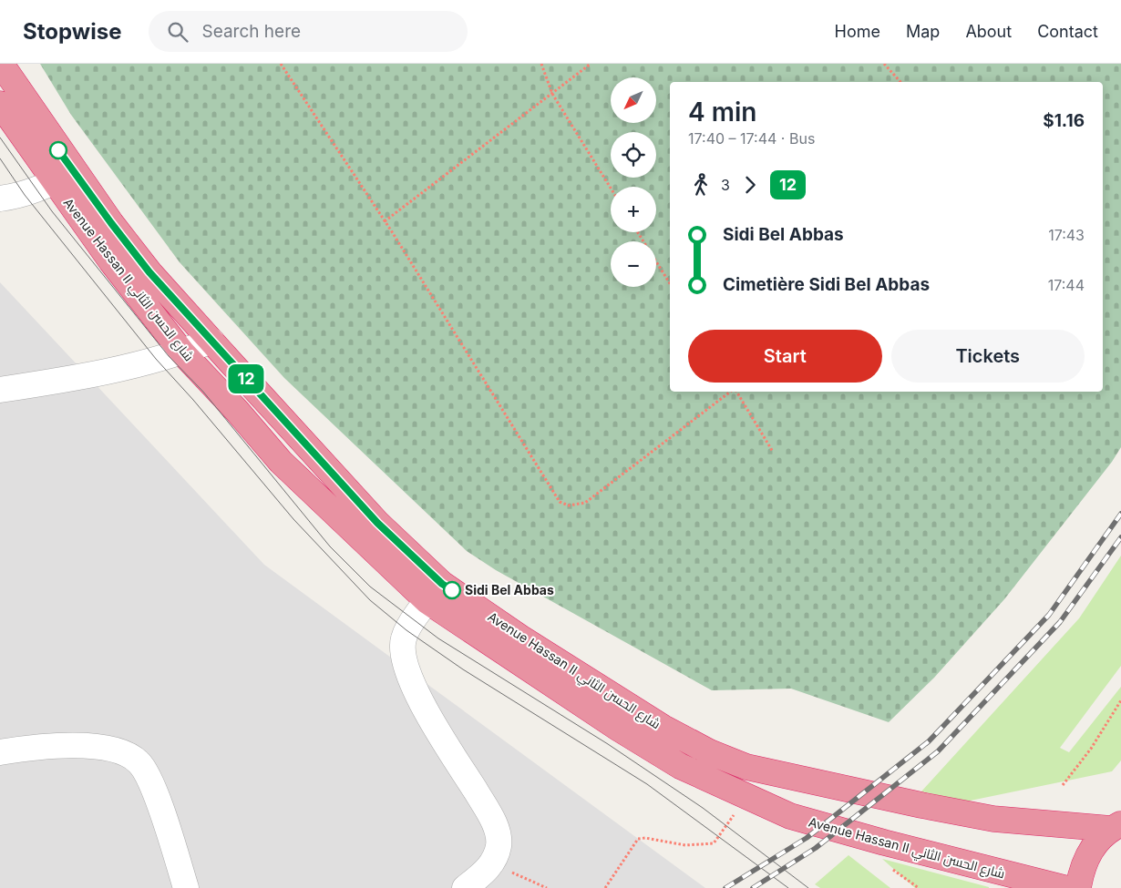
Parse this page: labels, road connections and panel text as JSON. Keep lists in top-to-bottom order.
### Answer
{
  "streets": {
    "highway": ["Avenue Hassan II شارع الحسن الثاني"]
  },
  "places": ["Sidi Bel Abbas"],
  "lines": ["bus line 12"],
  "north": "bottom left",
  "page": {
    "header": "Stopwise",
    "search": "Search here",
    "nav": [
      "Home",
      "Map",
      "About",
      "Contact"
    ],
    "on_map": "12",
    "map_buttons": ["+", "−"],
    "heading": ["4 min", "17:40 – 17:44 · Bus", "$1.16"],
    "legs": ["3", "12"],
    "list": [
      {
        "name": "Sidi Bel Abbas",
        "value": "17:43"
      },
      {
        "name": "Cimetière Sidi Bel Abbas",
        "value": "17:44"
      }
    ],
    "buttons": ["Start", "Tickets"]
  }
}
